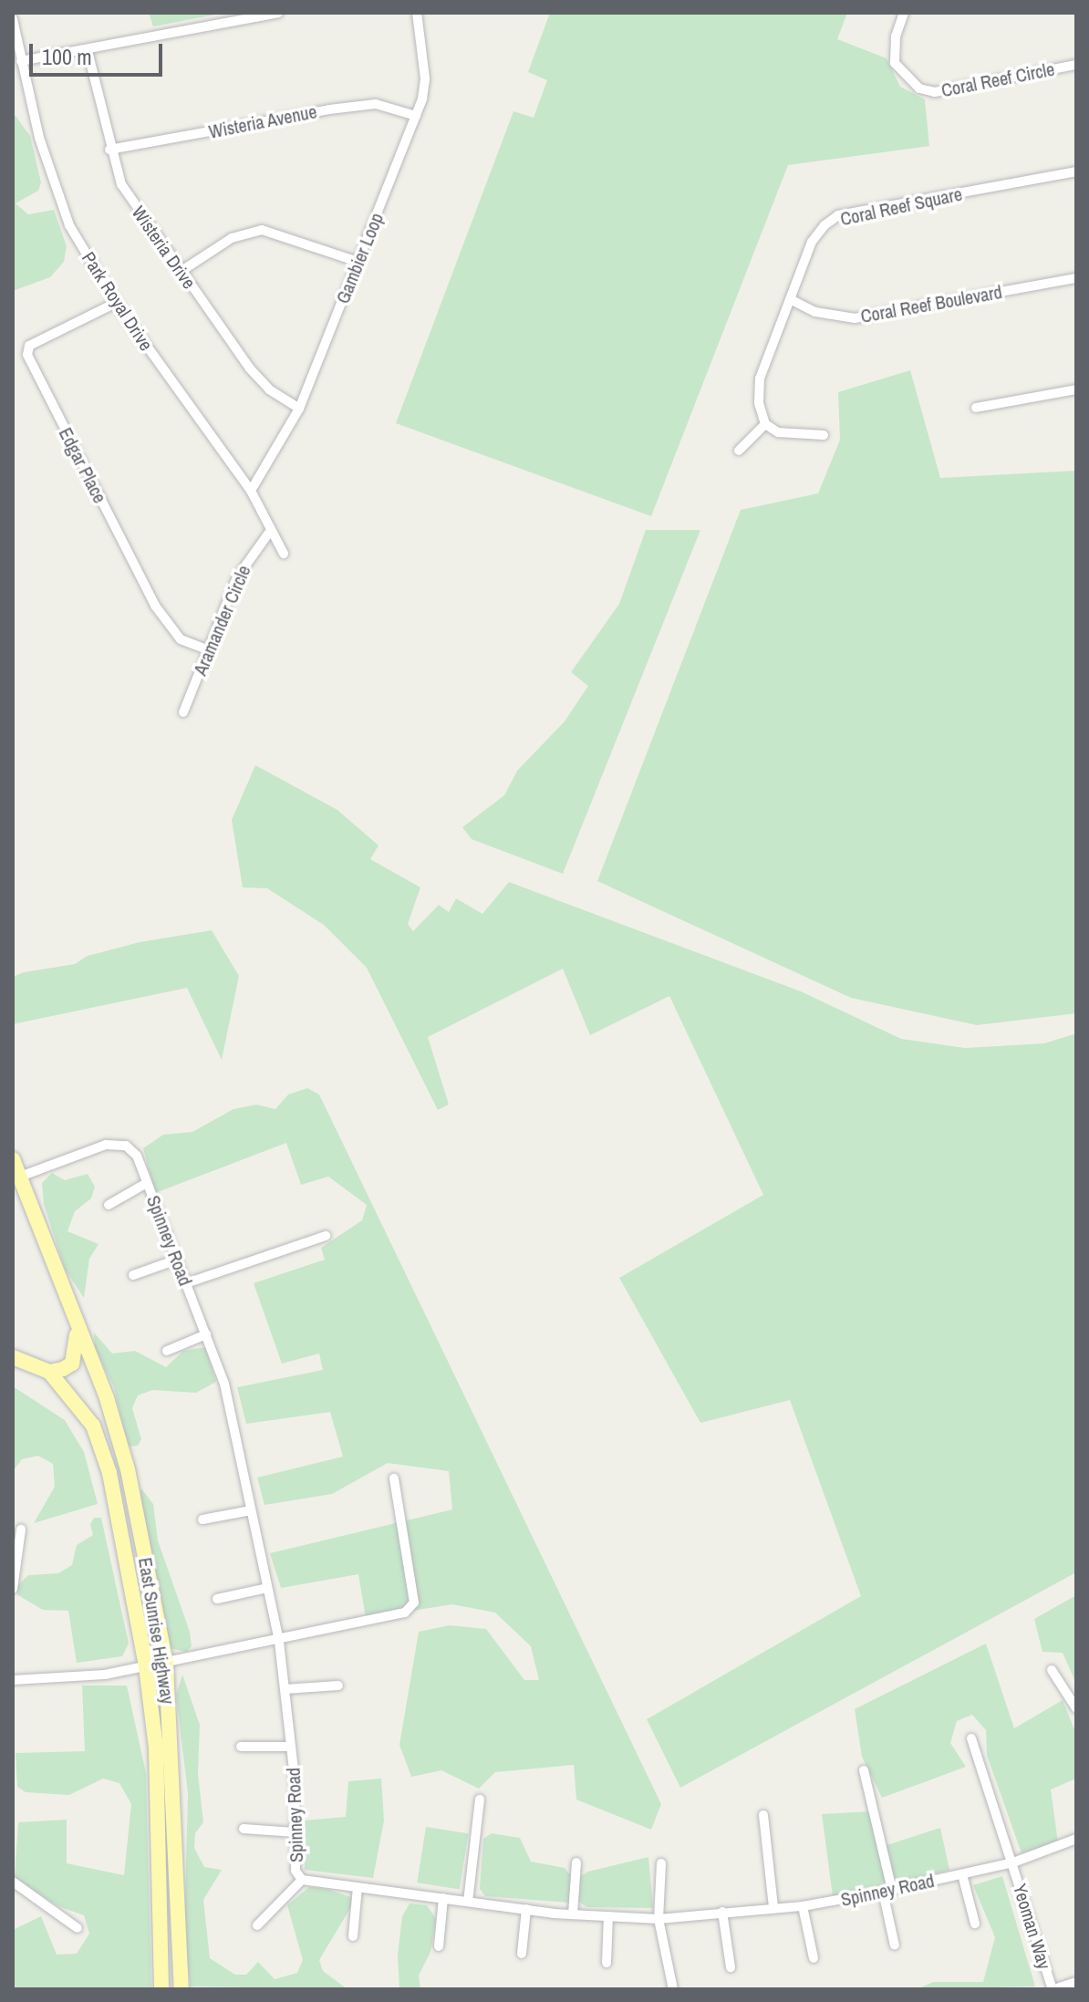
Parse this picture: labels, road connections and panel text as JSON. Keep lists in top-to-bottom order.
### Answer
{
  "streets": {
    "main road": ["East Sunrise Highway"],
    "street": [
      "Coral Reef Circle",
      "Wisteria Avenue",
      "Coral Reef Square",
      "Wisteria Drive",
      "Gambier Loop",
      "Park Royal Drive",
      "Coral Reef Boulevard",
      "Edgar Place",
      "Aramander Circle",
      "Spinney Road",
      "Yeoman Way"
    ]
  },
  "crossings": [
    ["Wisteria Avenue", "Wisteria Drive"],
    ["Wisteria Avenue", "Gambier Loop"],
    ["Coral Reef Square", "Coral Reef Boulevard"],
    ["Wisteria Drive", "Gambier Loop"],
    ["Gambier Loop", "Park Royal Drive"],
    ["Park Royal Drive", "Edgar Place"],
    ["Park Royal Drive", "Aramander Circle"],
    ["Edgar Place", "Aramander Circle"],
    ["Spinney Road", "East Sunrise Highway"],
    ["Spinney Road", "Yeoman Way"]
  ],
  "scale_bar": "100 m"
}
